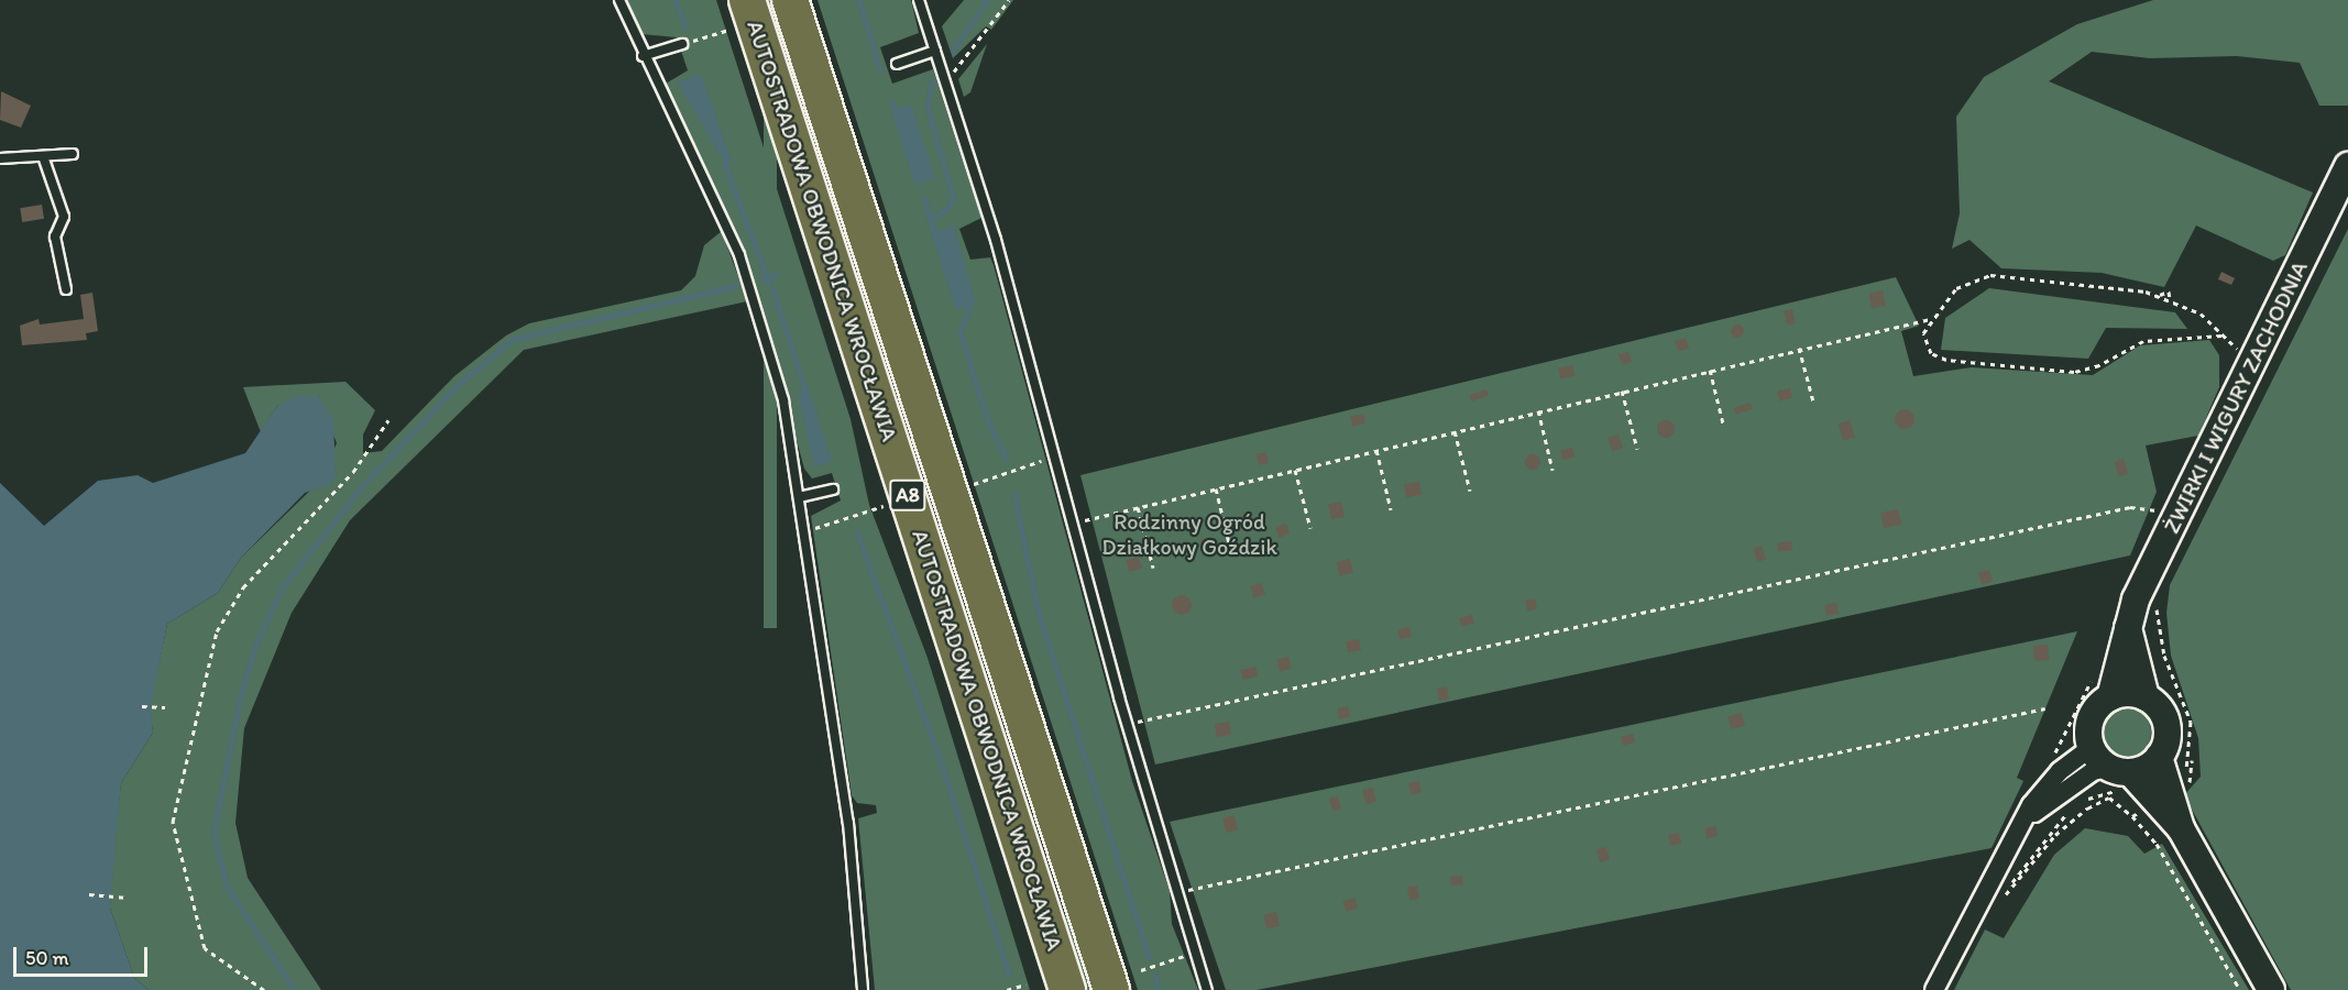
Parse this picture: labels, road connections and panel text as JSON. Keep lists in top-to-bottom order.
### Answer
{
  "streets": {
    "highway": ["AUTOSTRADOWA OBWODNICA WROCŁAWIA", "A8"],
    "street": ["ŻWIRKI I WIGURY ZACHODNIA"]
  },
  "parks": ["Rodzinny Ogród Działkowy Goździk"],
  "scale_bar": "50 m"
}
